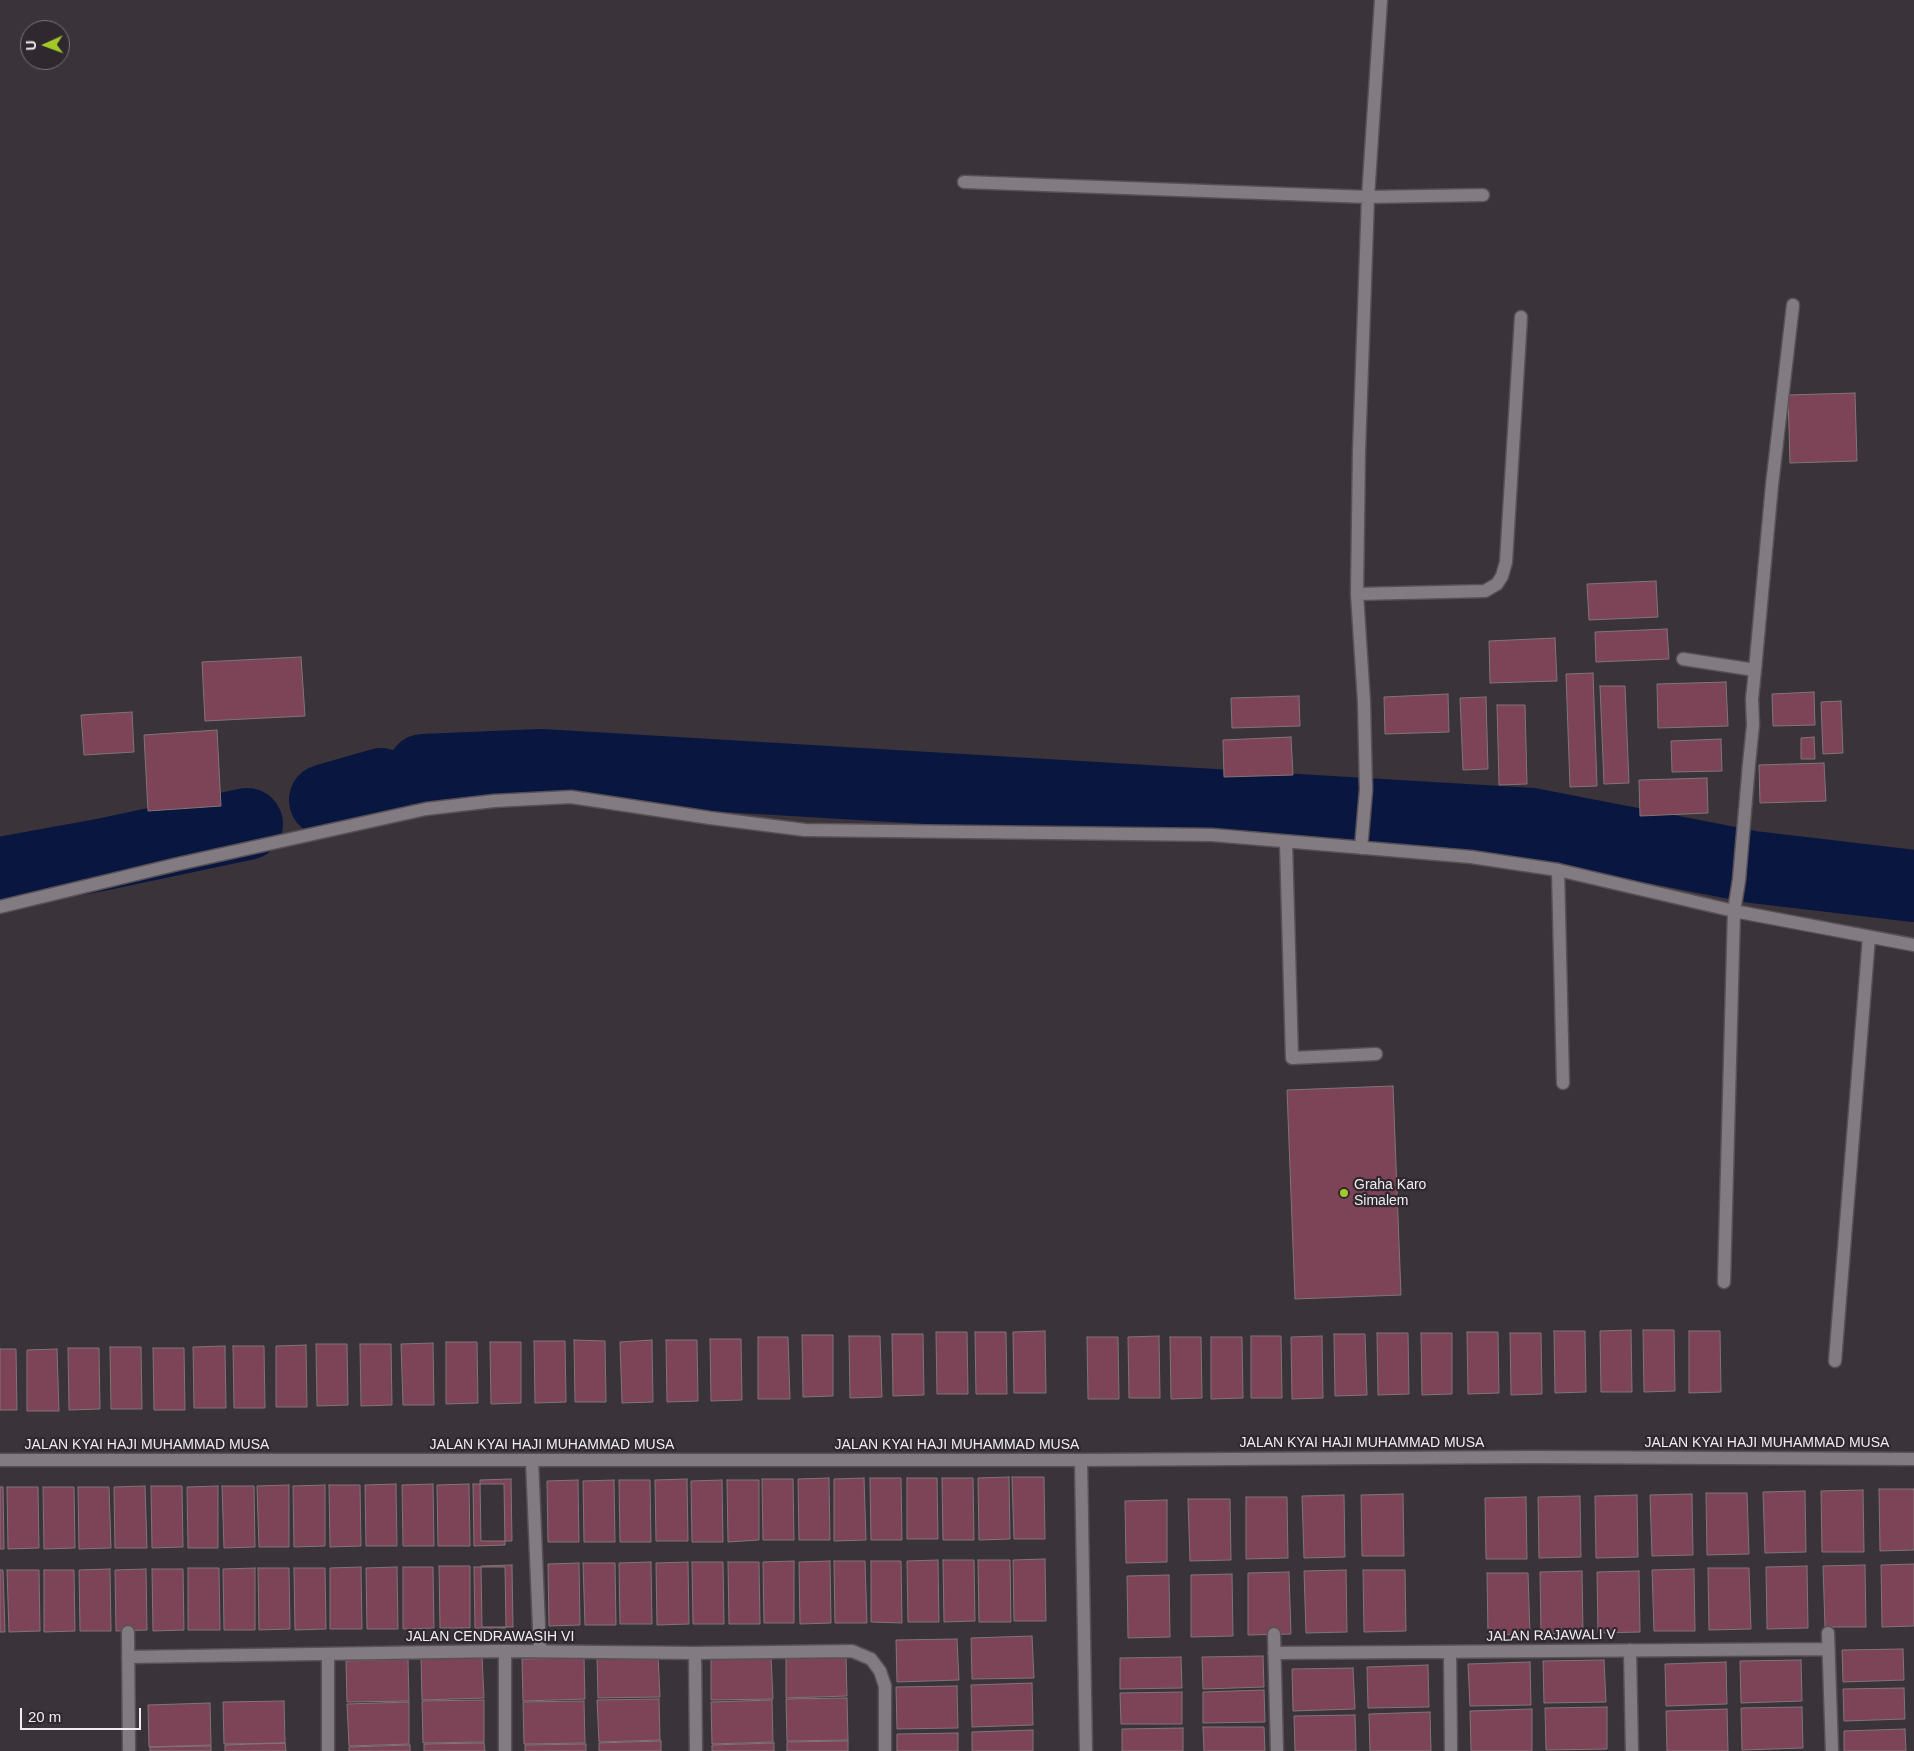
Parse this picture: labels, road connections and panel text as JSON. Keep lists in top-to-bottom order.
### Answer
{
  "streets": {
    "street": ["JALAN KYAI HAJI MUHAMMAD MUSA", "JALAN RAJAWALI V", "JALAN CENDRAWASIH VI"]
  },
  "places": ["Graha Karo Simalem"],
  "scale_bar": "20 m",
  "north": "left"
}
